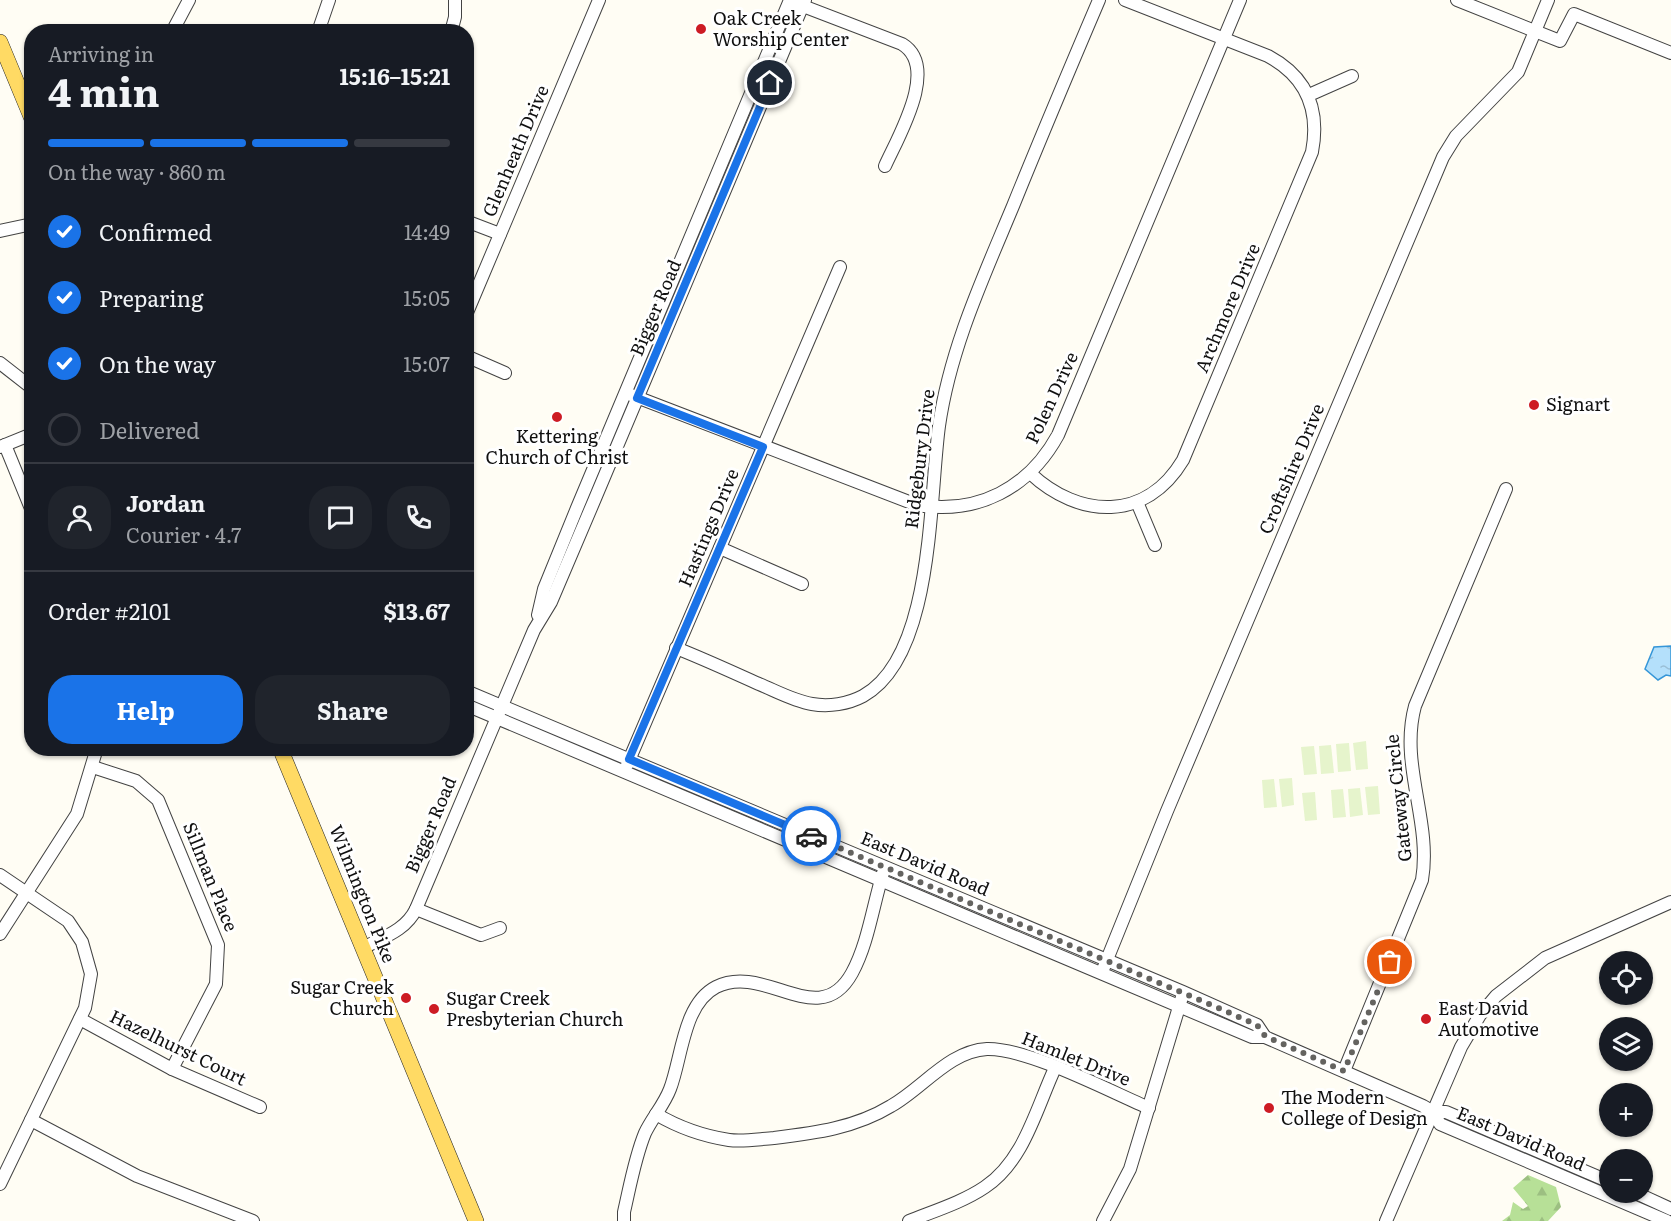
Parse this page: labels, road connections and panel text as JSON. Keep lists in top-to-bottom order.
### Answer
{
  "streets": {
    "main road": ["Wilmington Pike"],
    "street": [
      "Glenheath Drive",
      "Bigger Road",
      "Archmore Drive",
      "Polen Drive",
      "Ridgebury Drive",
      "Croftshire Drive",
      "Hastings Drive",
      "Gateway Circle",
      "East David Road",
      "Sillman Place",
      "Hazelhurst Court",
      "Hamlet Drive"
    ]
  },
  "crossings": [
    ["Bigger Road", "Polen Drive"],
    ["Bigger Road", "East David Road"],
    ["Bigger Road", "Wilmington Pike"],
    ["Archmore Drive", "Polen Drive"],
    ["Polen Drive", "Ridgebury Drive"],
    ["Polen Drive", "Hastings Drive"],
    ["Ridgebury Drive", "Hastings Drive"],
    ["Croftshire Drive", "East David Road"],
    ["Hastings Drive", "East David Road"],
    ["Gateway Circle", "East David Road"],
    ["Sillman Place", "Hazelhurst Court"]
  ],
  "places": [
    "Oak Creek Worship Center",
    "Signart",
    "Kettering Church of Christ",
    "Sugar Creek Church",
    "Sugar Creek Presbyterian Church",
    "East David Automotive",
    "The Modern College of Design"
  ],
  "page": {
    "heading": ["4 min", "Arriving in", "15:16–15:21"],
    "panel": [
      "Jordan",
      "Courier · 4.7",
      "Order #2101",
      "$13.67"
    ],
    "bar": "On the way · 860 m",
    "list": [
      ["Confirmed", "14:49"],
      ["Preparing", "15:05"],
      ["On the way", "15:07"],
      "Delivered"
    ],
    "buttons": ["Help", "Share"],
    "map_buttons": ["+", "−"]
  }
}
